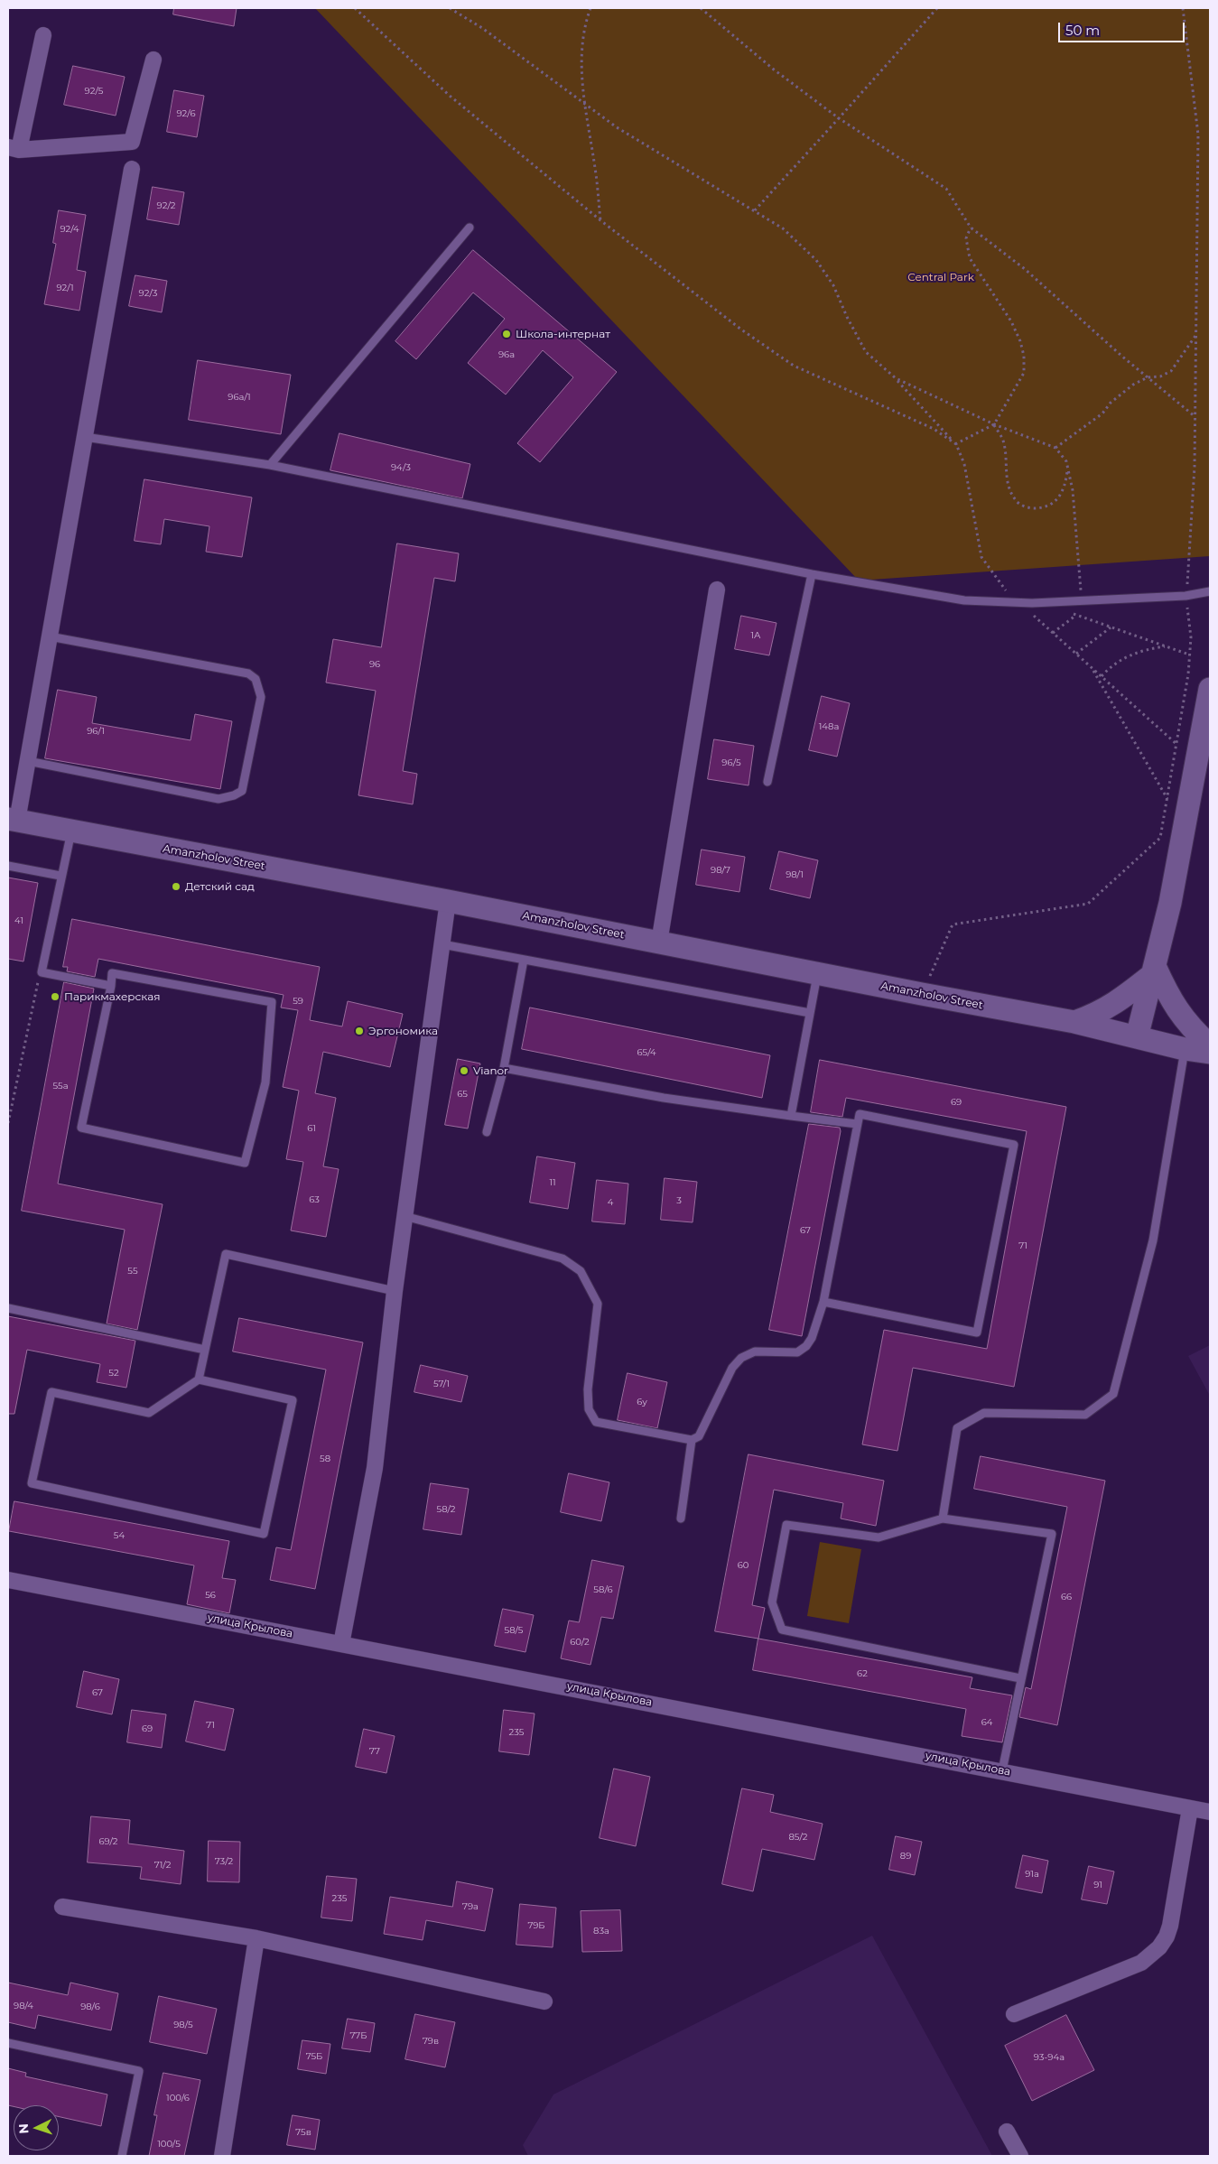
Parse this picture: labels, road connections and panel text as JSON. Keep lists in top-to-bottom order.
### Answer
{
  "streets": {
    "main road": ["Amanzholov Street"],
    "street": ["улица Крылова"]
  },
  "parks": ["Central Park"],
  "places": [
    "Школа-интернат",
    "Детский сад",
    "Парикмахерская",
    "Эргономика",
    "Vianor"
  ],
  "house_numbers": [
    "92/5",
    "92/6",
    "92/2",
    "92/4",
    "92/1",
    "92/3",
    "96а",
    "96а/1",
    "94/3",
    "1А",
    "96",
    "148а",
    "96/1",
    "96/5",
    "98/7",
    "98/1",
    "41",
    "59",
    "65/4",
    "55а",
    "65",
    "69",
    "61",
    "11",
    "63",
    "3",
    "4",
    "67",
    "71",
    "55",
    "52",
    "57/1",
    "6у",
    "58",
    "58/2",
    "54",
    "60",
    "58/6",
    "56",
    "66",
    "58/5",
    "60/2",
    "62",
    "67",
    "64",
    "71",
    "69",
    "235",
    "77",
    "85/2",
    "69/2",
    "89",
    "73/2",
    "71/2",
    "91а",
    "91",
    "235",
    "79а",
    "79Б",
    "83а",
    "98/4",
    "98/6",
    "98/5",
    "77Б",
    "79в",
    "75Б",
    "93-94а",
    "100/6",
    "75в",
    "100/5"
  ],
  "scale_bar": "50 m",
  "north": "left"
}
